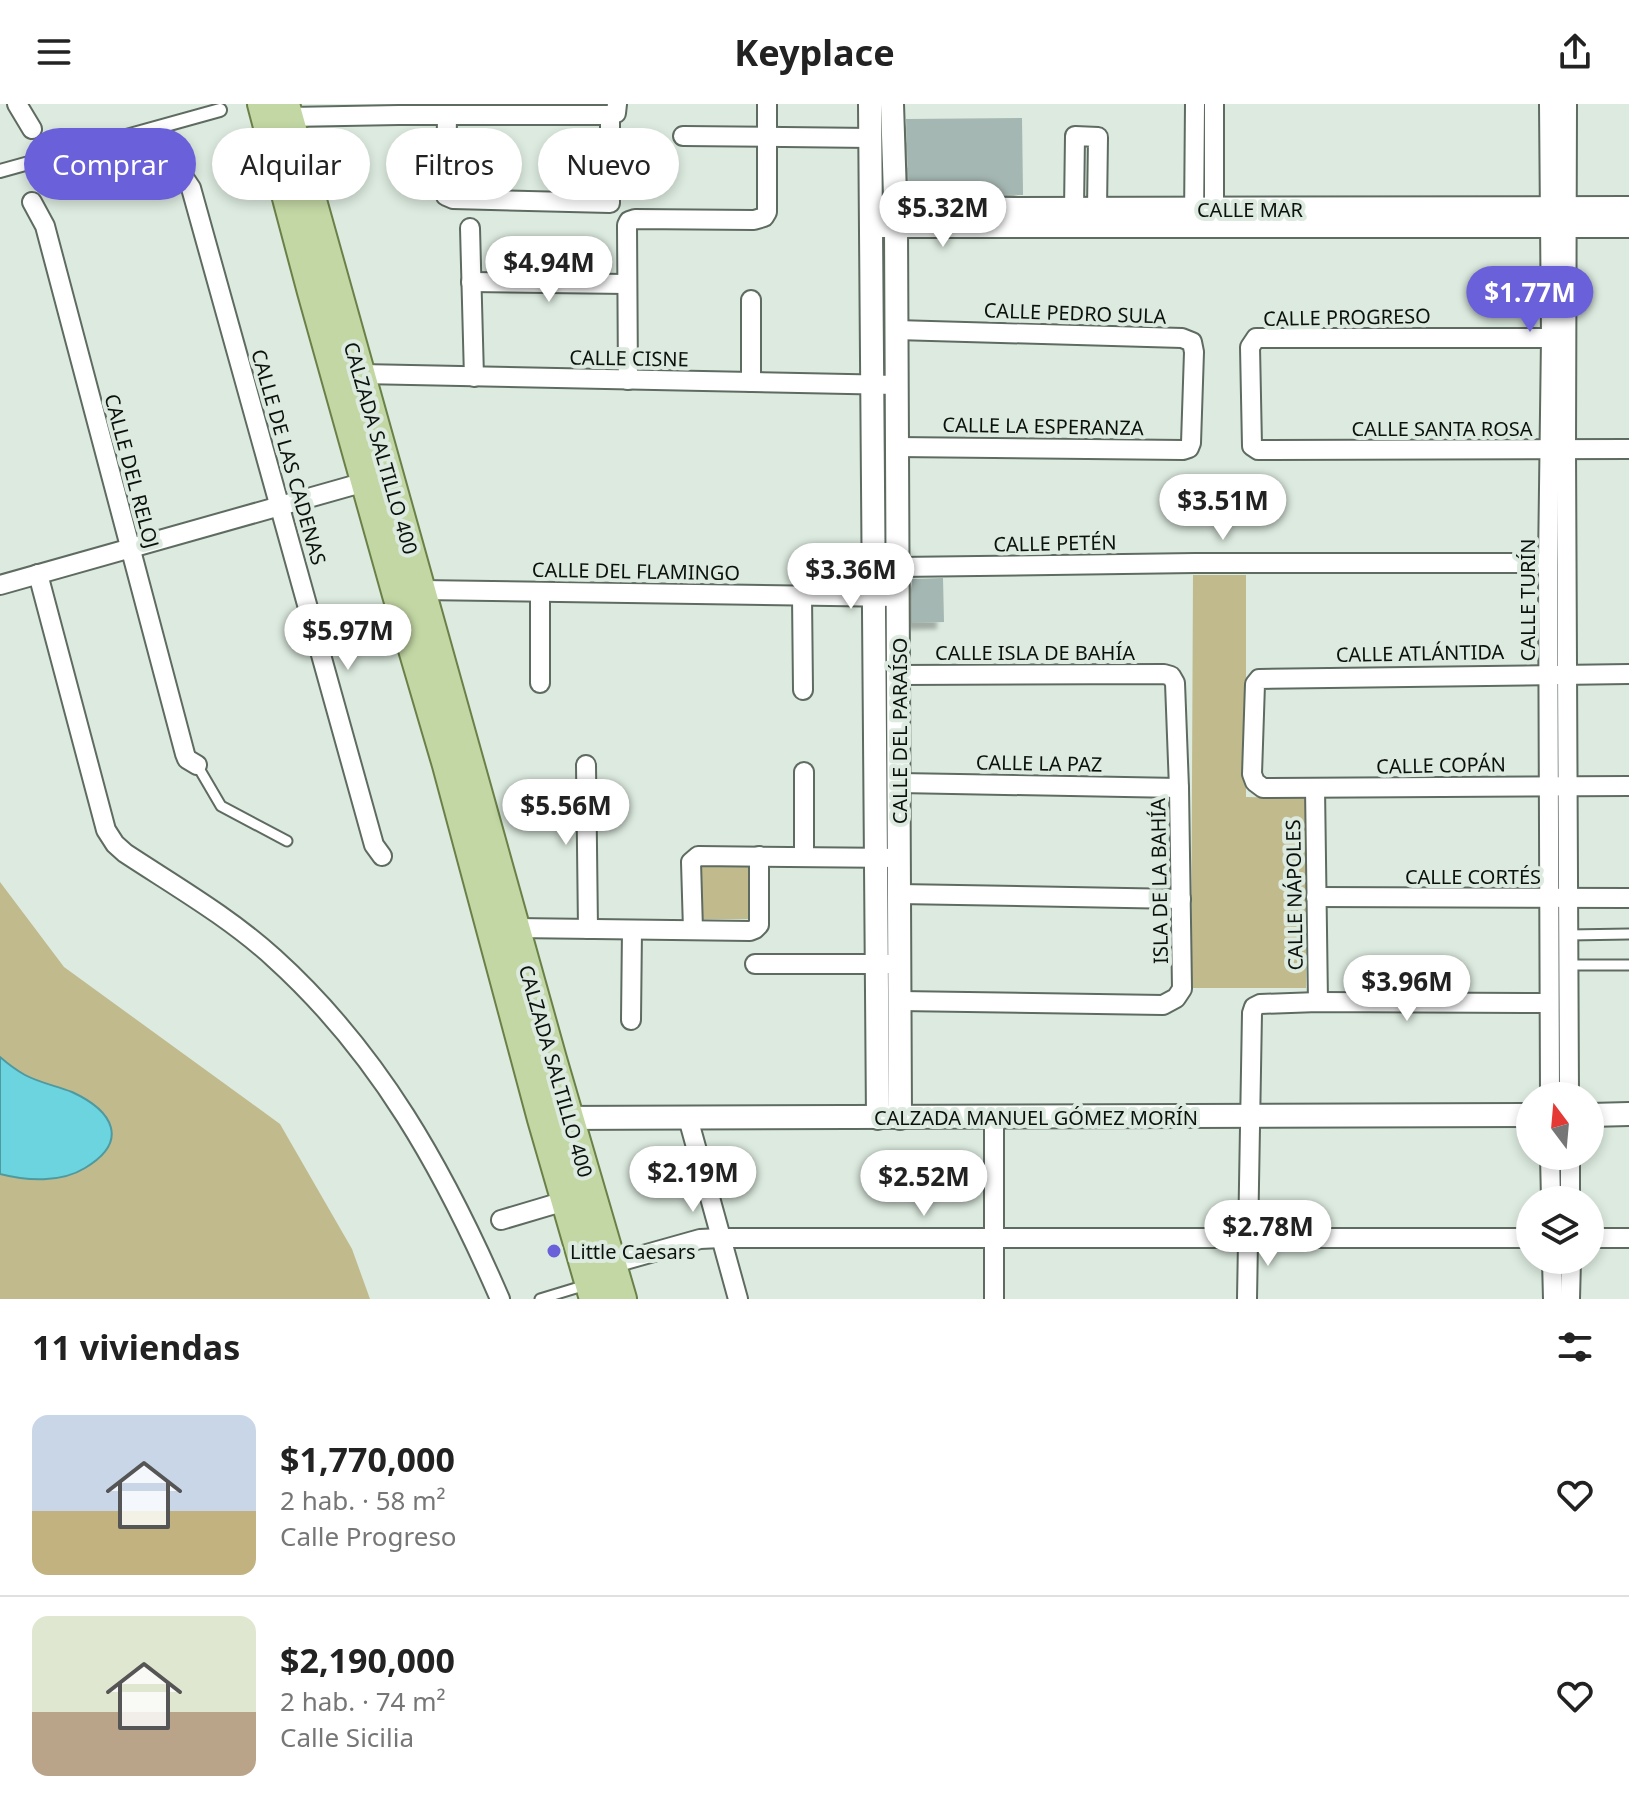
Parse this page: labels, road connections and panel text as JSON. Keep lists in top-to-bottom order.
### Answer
{
  "streets": {
    "main road": ["CALZADA SALTILLO 400"],
    "street": [
      "CALLE MAR",
      "CALLE PEDRO SULA",
      "CALLE PROGRESO",
      "CALLE CISNE",
      "CALLE LA ESPERANZA",
      "CALLE SANTA ROSA",
      "CALLE DE LAS CADENAS",
      "CALLE DEL RELOJ",
      "CALLE PETÉN",
      "CALLE DEL FLAMINGO",
      "CALLE TURÍN",
      "CALLE ISLA DE BAHÍA",
      "CALLE ATLÁNTIDA",
      "CALLE DEL PARAÍSO",
      "CALLE LA PAZ",
      "CALLE COPÁN",
      "CALLE CORTÉS",
      "ISLA DE LA BAHÍA",
      "CALLE NÁPOLES",
      "CALZADA MANUEL GÓMEZ MORÍN"
    ]
  },
  "crossings": [
    ["CALLE MAR", "CALLE TURÍN"],
    ["CALLE MAR", "CALLE DEL PARAÍSO"],
    ["CALLE PEDRO SULA", "CALLE LA ESPERANZA"],
    ["CALLE PEDRO SULA", "CALLE DEL PARAÍSO"],
    ["CALLE PROGRESO", "CALLE SANTA ROSA"],
    ["CALLE PROGRESO", "CALLE TURÍN"],
    ["CALLE CISNE", "CALZADA SALTILLO 400"],
    ["CALLE CISNE", "CALLE DEL PARAÍSO"],
    ["CALLE LA ESPERANZA", "CALLE DEL PARAÍSO"],
    ["CALLE SANTA ROSA", "CALLE TURÍN"],
    ["CALZADA SALTILLO 400", "CALLE DEL FLAMINGO"],
    ["CALZADA SALTILLO 400", "CALZADA MANUEL GÓMEZ MORÍN"],
    ["CALLE PETÉN", "CALLE TURÍN"],
    ["CALLE PETÉN", "CALLE DEL PARAÍSO"],
    ["CALLE DEL FLAMINGO", "CALLE DEL PARAÍSO"],
    ["CALLE TURÍN", "CALLE ATLÁNTIDA"],
    ["CALLE TURÍN", "CALLE COPÁN"],
    ["CALLE TURÍN", "CALLE CORTÉS"],
    ["CALLE ISLA DE BAHÍA", "CALLE DEL PARAÍSO"],
    ["CALLE ISLA DE BAHÍA", "ISLA DE LA BAHÍA"],
    ["CALLE ATLÁNTIDA", "CALLE COPÁN"],
    ["CALLE DEL PARAÍSO", "CALLE LA PAZ"],
    ["CALLE DEL PARAÍSO", "ISLA DE LA BAHÍA"],
    ["CALLE DEL PARAÍSO", "CALZADA MANUEL GÓMEZ MORÍN"],
    ["CALLE LA PAZ", "ISLA DE LA BAHÍA"],
    ["CALLE COPÁN", "CALLE NÁPOLES"],
    ["CALLE CORTÉS", "CALLE NÁPOLES"]
  ],
  "places": ["Little Caesars"],
  "north": "top",
  "page": {
    "header": "Keyplace",
    "chip": [
      "Comprar",
      "Alquilar",
      "Filtros",
      "Nuevo"
    ],
    "price": [
      "$5.32M",
      "$4.94M",
      "$1.77M",
      "$3.51M",
      "$3.36M",
      "$5.97M",
      "$5.56M",
      "$3.96M",
      "$2.19M",
      "$2.52M",
      "$2.78M"
    ],
    "heading": "11 viviendas",
    "list": [
      {
        "name": "$1,770,000",
        "note": "2 hab. · 58 m² · Calle Progreso"
      },
      {
        "name": "$2,190,000",
        "note": "2 hab. · 74 m² · Calle Sicilia"
      }
    ]
  }
}
